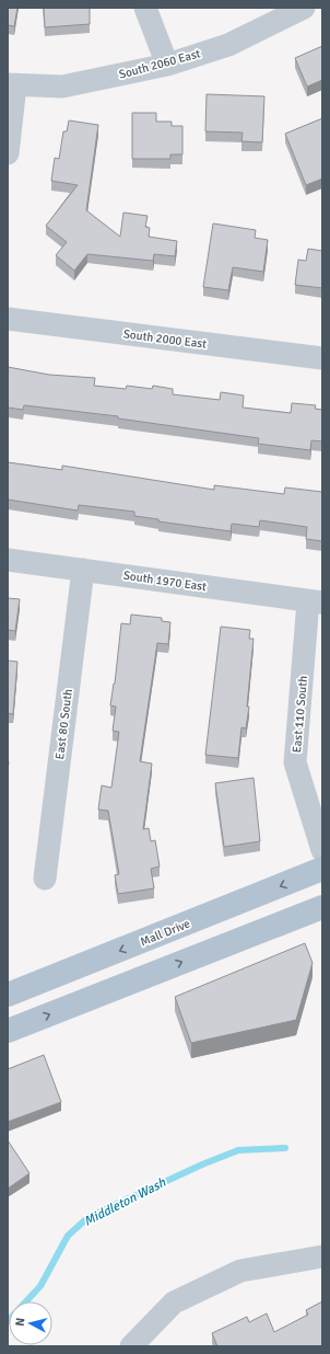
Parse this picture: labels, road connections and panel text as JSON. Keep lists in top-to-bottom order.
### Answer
{
  "streets": {
    "main road": ["Mall Drive"],
    "street": [
      "South 2060 East",
      "South 2000 East",
      "South 1970 East",
      "East 110 South",
      "East 80 South"
    ]
  },
  "crossings": [
    ["South 1970 East", "East 110 South"],
    ["South 1970 East", "East 80 South"]
  ],
  "water": ["Middleton Wash"],
  "north": "left"
}
